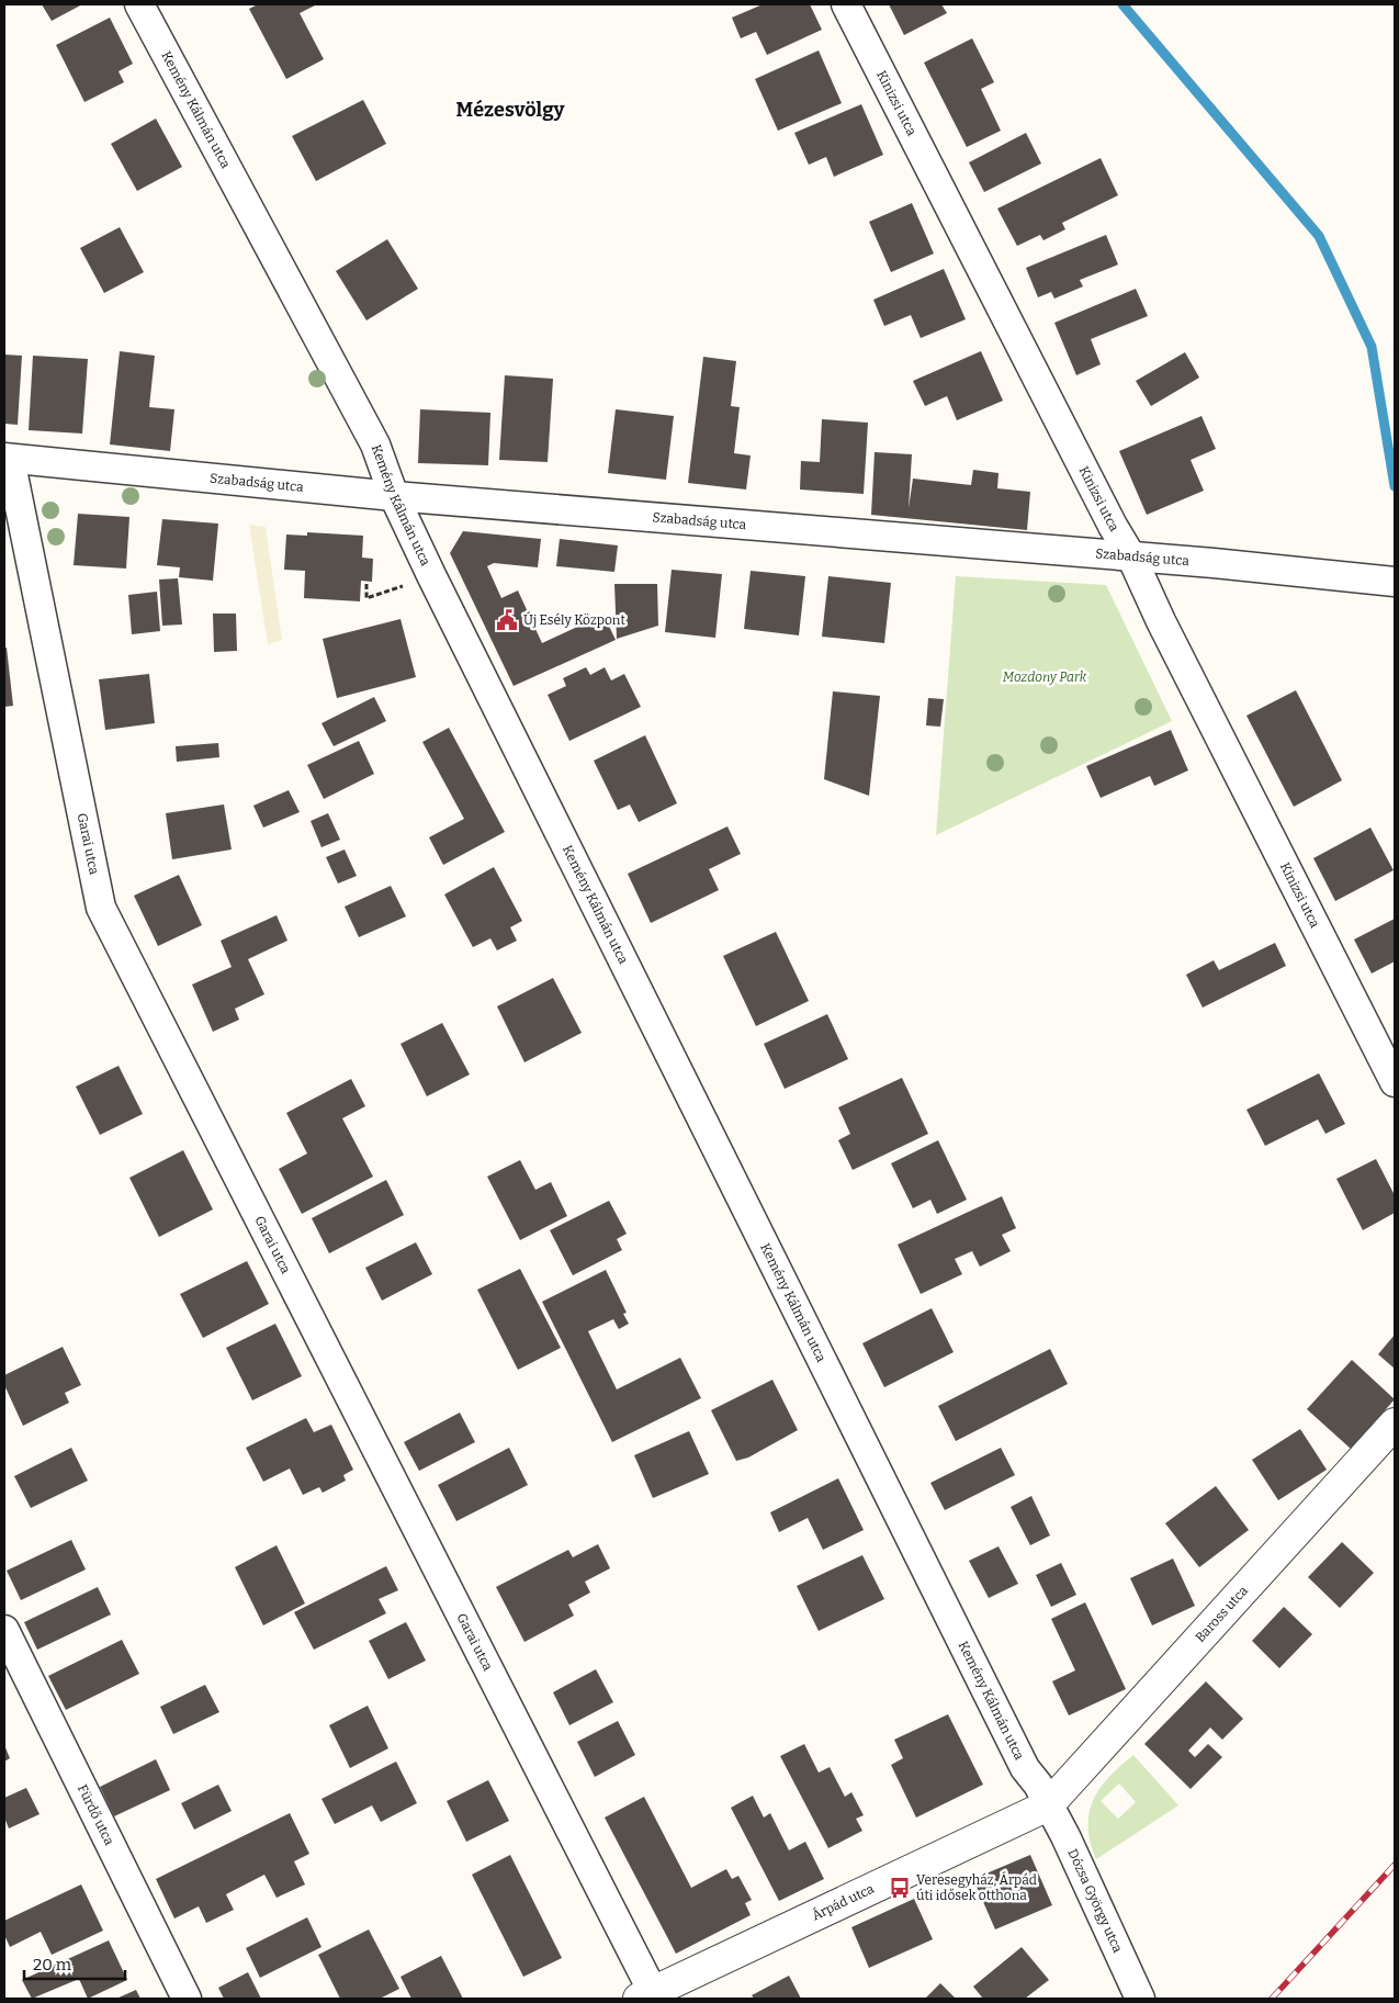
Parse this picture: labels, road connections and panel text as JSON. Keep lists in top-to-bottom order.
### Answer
{
  "streets": {
    "street": [
      "Kinizsi utca",
      "Kemény Kálmán utca",
      "Szabadság utca",
      "Garai utca",
      "Baross utca",
      "Fürdő utca",
      "Dózsa György utca",
      "Árpád utca"
    ]
  },
  "crossings": [
    ["Kinizsi utca", "Szabadság utca"],
    ["Kemény Kálmán utca", "Szabadság utca"],
    ["Kemény Kálmán utca", "Baross utca"],
    ["Kemény Kálmán utca", "Dózsa György utca"],
    ["Kemény Kálmán utca", "Árpád utca"],
    ["Szabadság utca", "Garai utca"],
    ["Garai utca", "Árpád utca"],
    ["Baross utca", "Dózsa György utca"],
    ["Baross utca", "Árpád utca"],
    ["Dózsa György utca", "Árpád utca"]
  ],
  "districts": ["Mézesvölgy"],
  "parks": ["Mozdony Park"],
  "places": {
    "public building": ["Új Esély Központ"],
    "bus stop": ["Veresegyház, Árpád úti idősek otthona"]
  },
  "scale_bar": "20 m"
}
